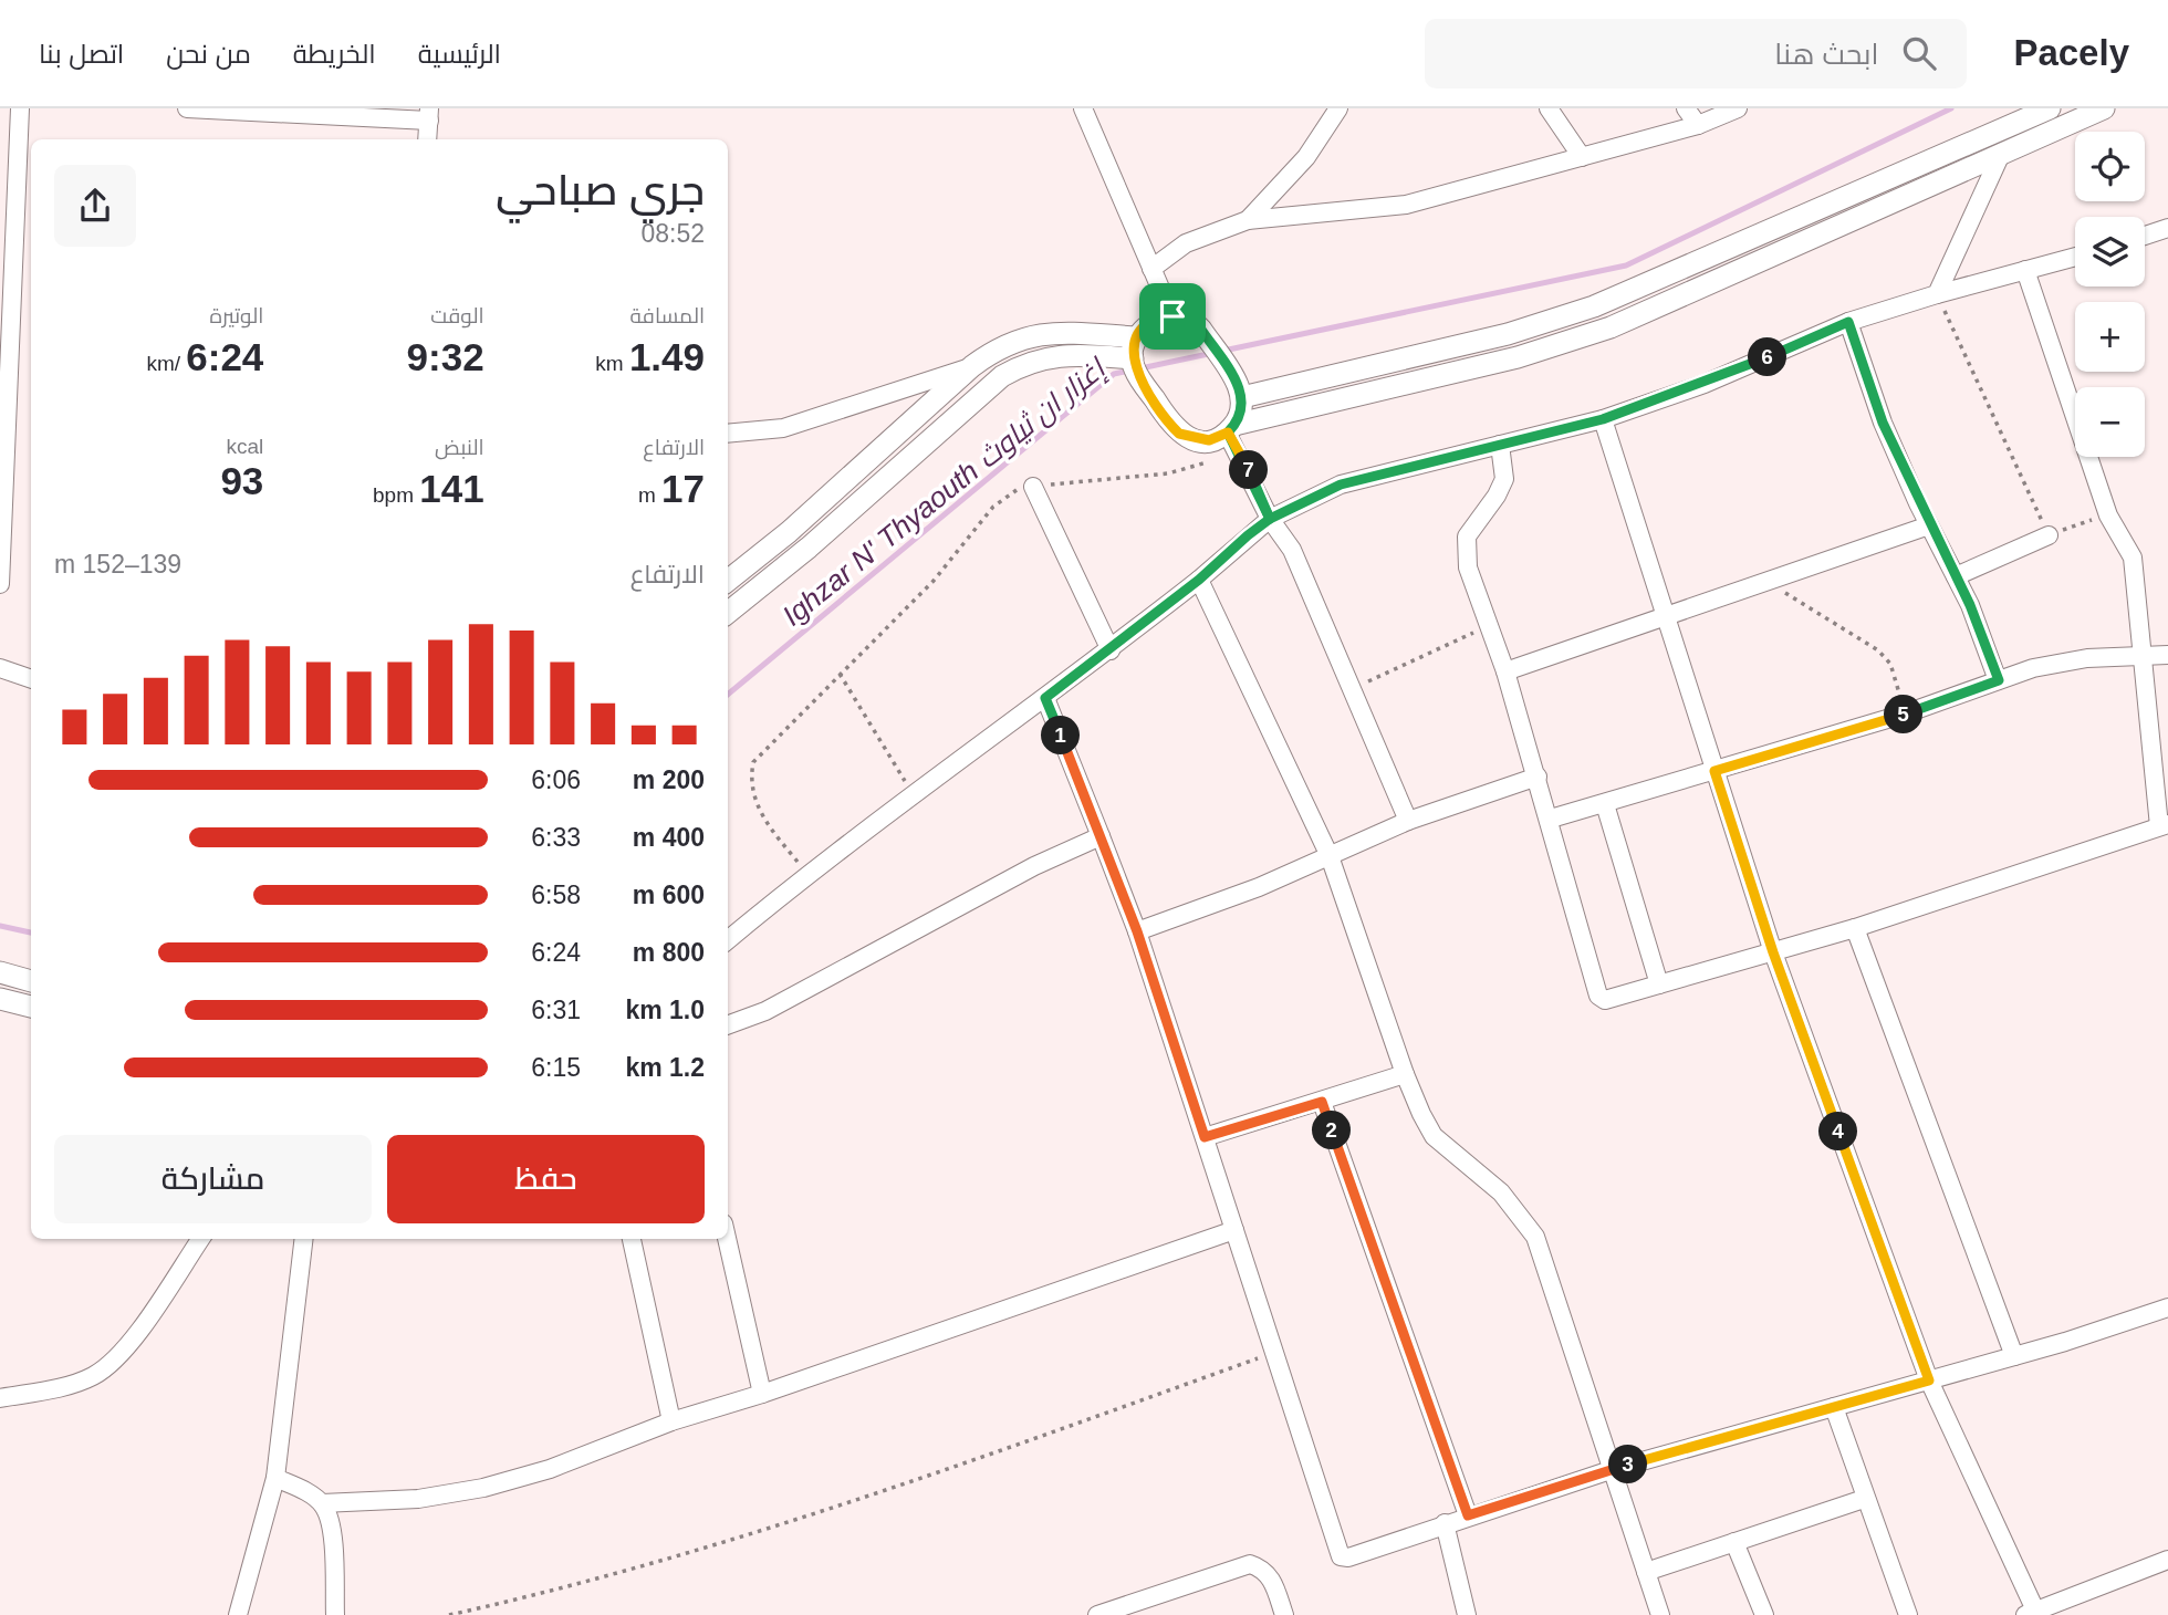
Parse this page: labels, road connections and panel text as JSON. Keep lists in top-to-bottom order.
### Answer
{
  "water": ["Ighzar N' Thyaouth إغزار ان ثياوث"],
  "page": {
    "header": "Pacely",
    "search": "ابحث هنا",
    "nav": [
      "الرئيسية",
      "الخريطة",
      "من نحن",
      "اتصل بنا"
    ],
    "map_buttons": ["+", "−"],
    "heading": ["جري صباحي", "08:52"],
    "stats": [
      ["المسافة", "1.49 km"],
      ["الوقت", "9:32"],
      ["الوتيرة", "6:24 /km"],
      ["الارتفاع", "17 m"],
      ["النبض", "141 bpm"],
      ["kcal", "93"]
    ],
    "pins": [
      "6",
      "7",
      "5",
      "1",
      "2",
      "4",
      "3"
    ],
    "chart": ["الارتفاع", "139–152 m"],
    "list": [
      {
        "name": "200 m",
        "note": "6:06"
      },
      {
        "name": "400 m",
        "note": "6:33"
      },
      {
        "name": "600 m",
        "note": "6:58"
      },
      {
        "name": "800 m",
        "note": "6:24"
      },
      {
        "name": "1.0 km",
        "note": "6:31"
      },
      {
        "name": "1.2 km",
        "note": "6:15"
      }
    ],
    "buttons": ["حفظ", "مشاركة"]
  }
}
